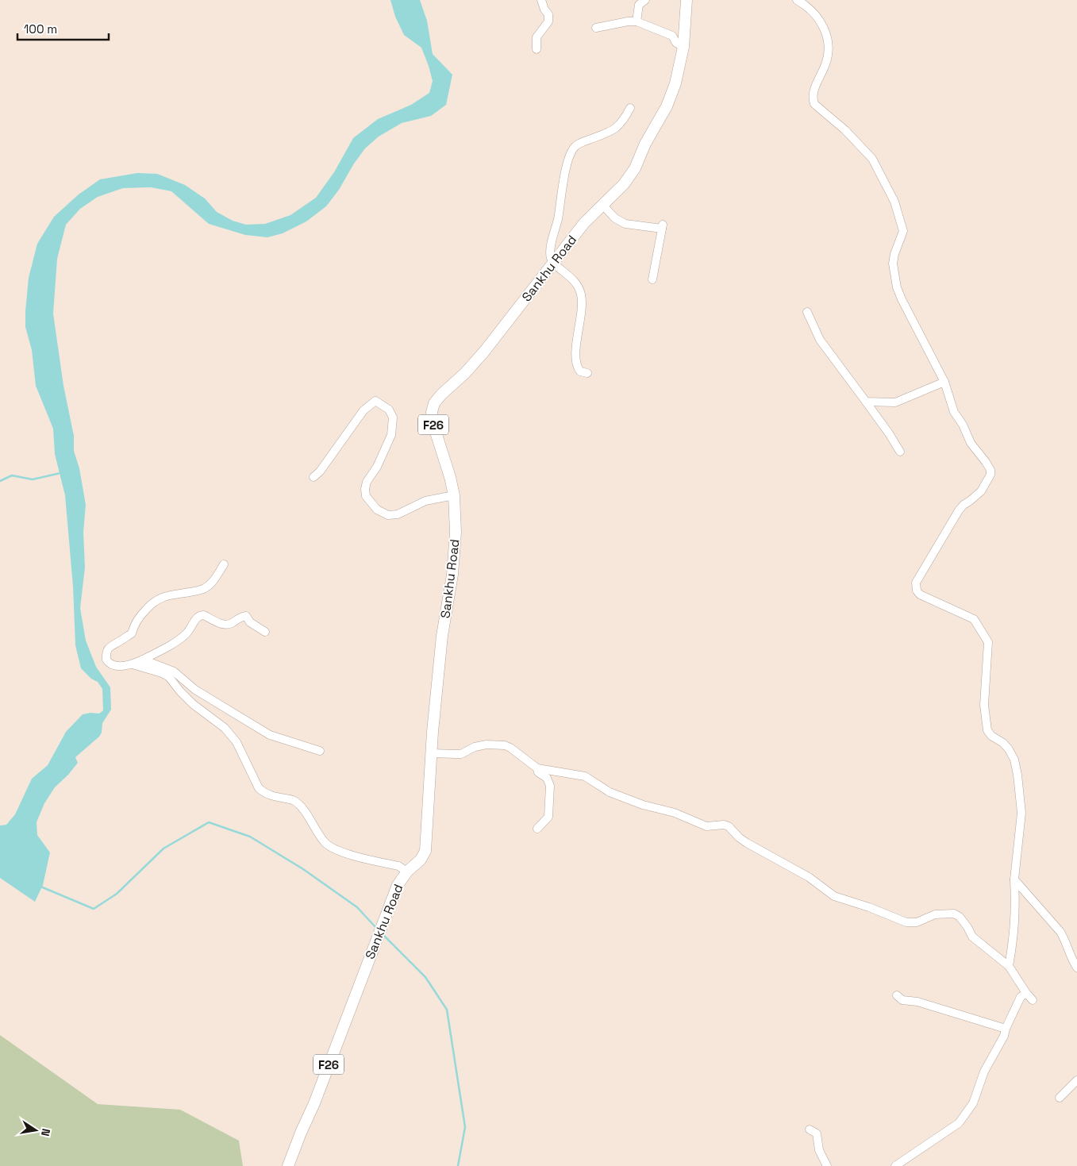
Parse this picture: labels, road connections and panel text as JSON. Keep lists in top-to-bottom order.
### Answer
{
  "streets": {
    "main road": ["Sankhu Road", "F26"]
  },
  "scale_bar": "100 m",
  "north": "right"
}
